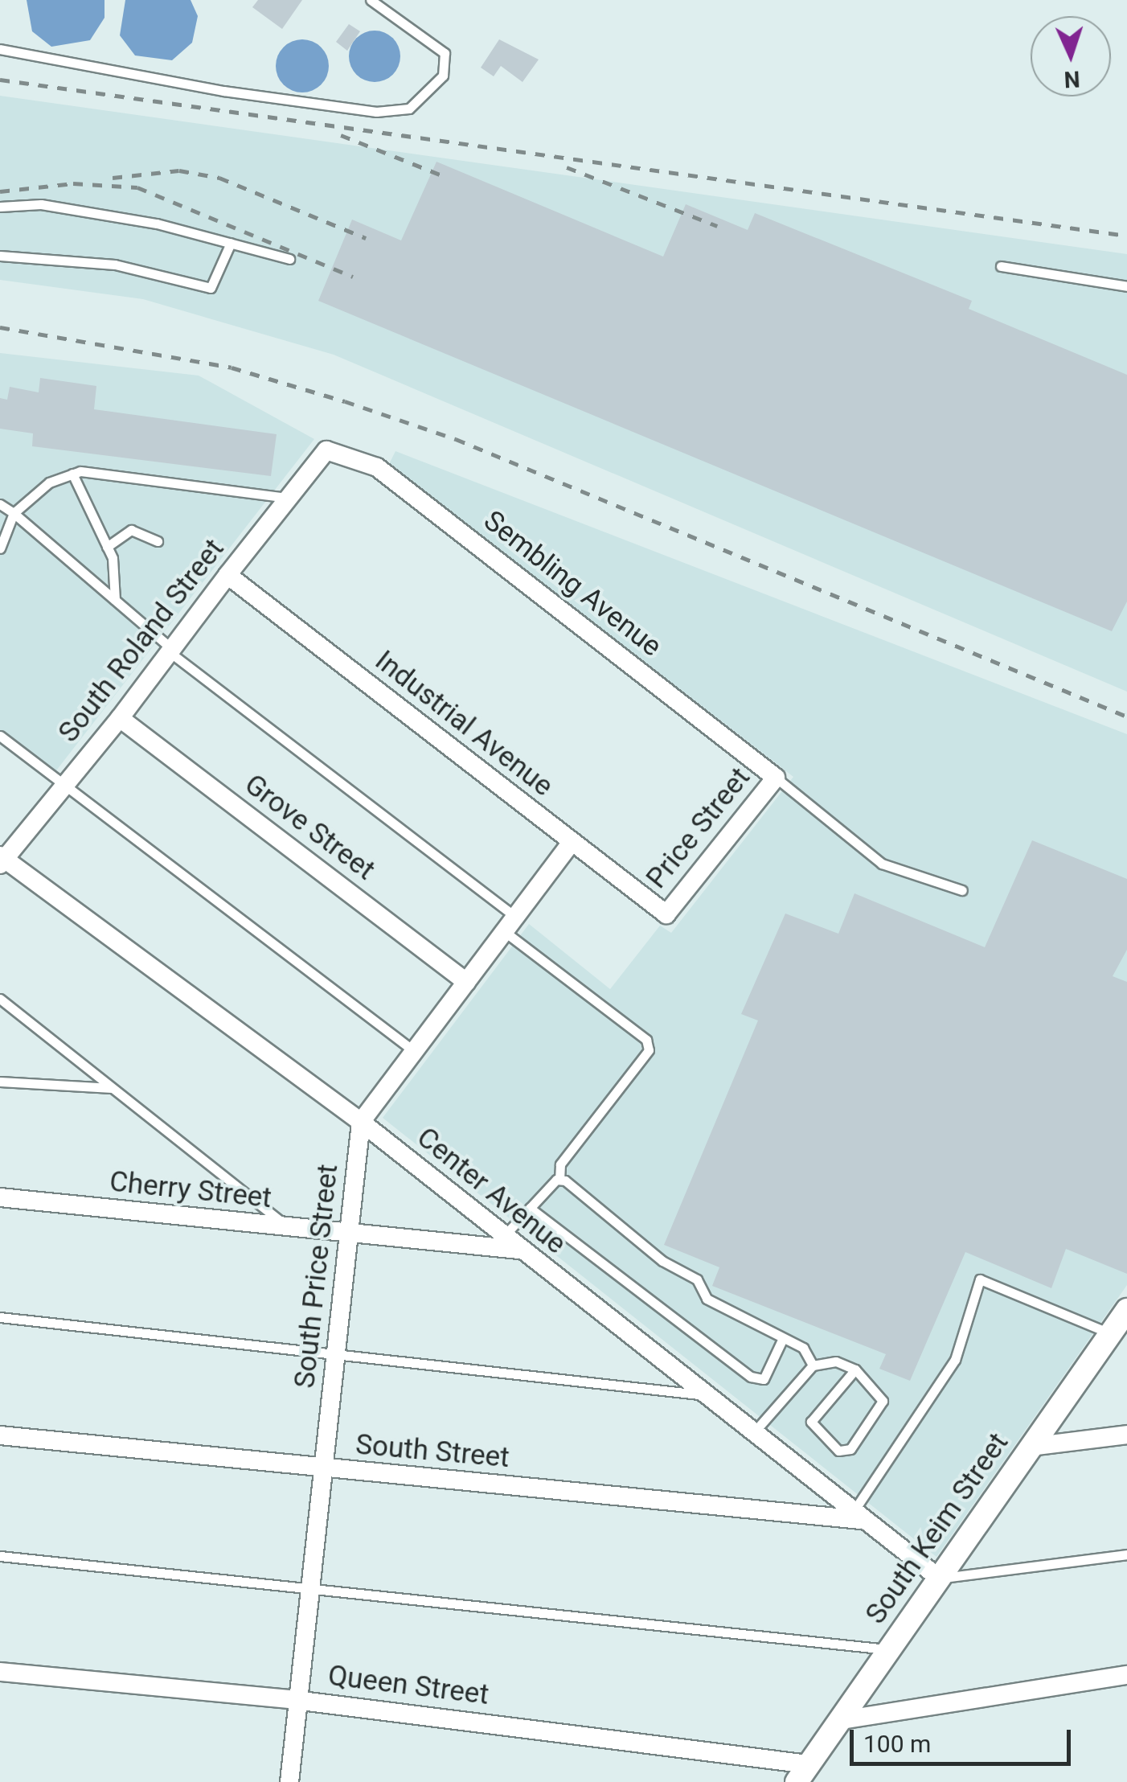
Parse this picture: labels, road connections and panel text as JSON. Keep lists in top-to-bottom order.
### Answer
{
  "streets": {
    "street": [
      "Sembling Avenue",
      "South Roland Street",
      "Industrial Avenue",
      "Grove Street",
      "Price Street",
      "Cherry Street",
      "Center Avenue",
      "South Price Street",
      "South Street",
      "South Keim Street",
      "Queen Street"
    ]
  },
  "crossings": [
    ["Sembling Avenue", "South Roland Street"],
    ["Sembling Avenue", "Price Street"],
    ["South Roland Street", "Industrial Avenue"],
    ["South Roland Street", "Grove Street"],
    ["South Roland Street", "Center Avenue"],
    ["Industrial Avenue", "Price Street"],
    ["Cherry Street", "Center Avenue"],
    ["Cherry Street", "South Price Street"],
    ["Center Avenue", "South Price Street"],
    ["Center Avenue", "South Street"],
    ["Center Avenue", "South Keim Street"],
    ["South Price Street", "South Street"],
    ["South Price Street", "Queen Street"],
    ["South Keim Street", "Queen Street"]
  ],
  "scale_bar": "100 m",
  "north": "bottom"
}
